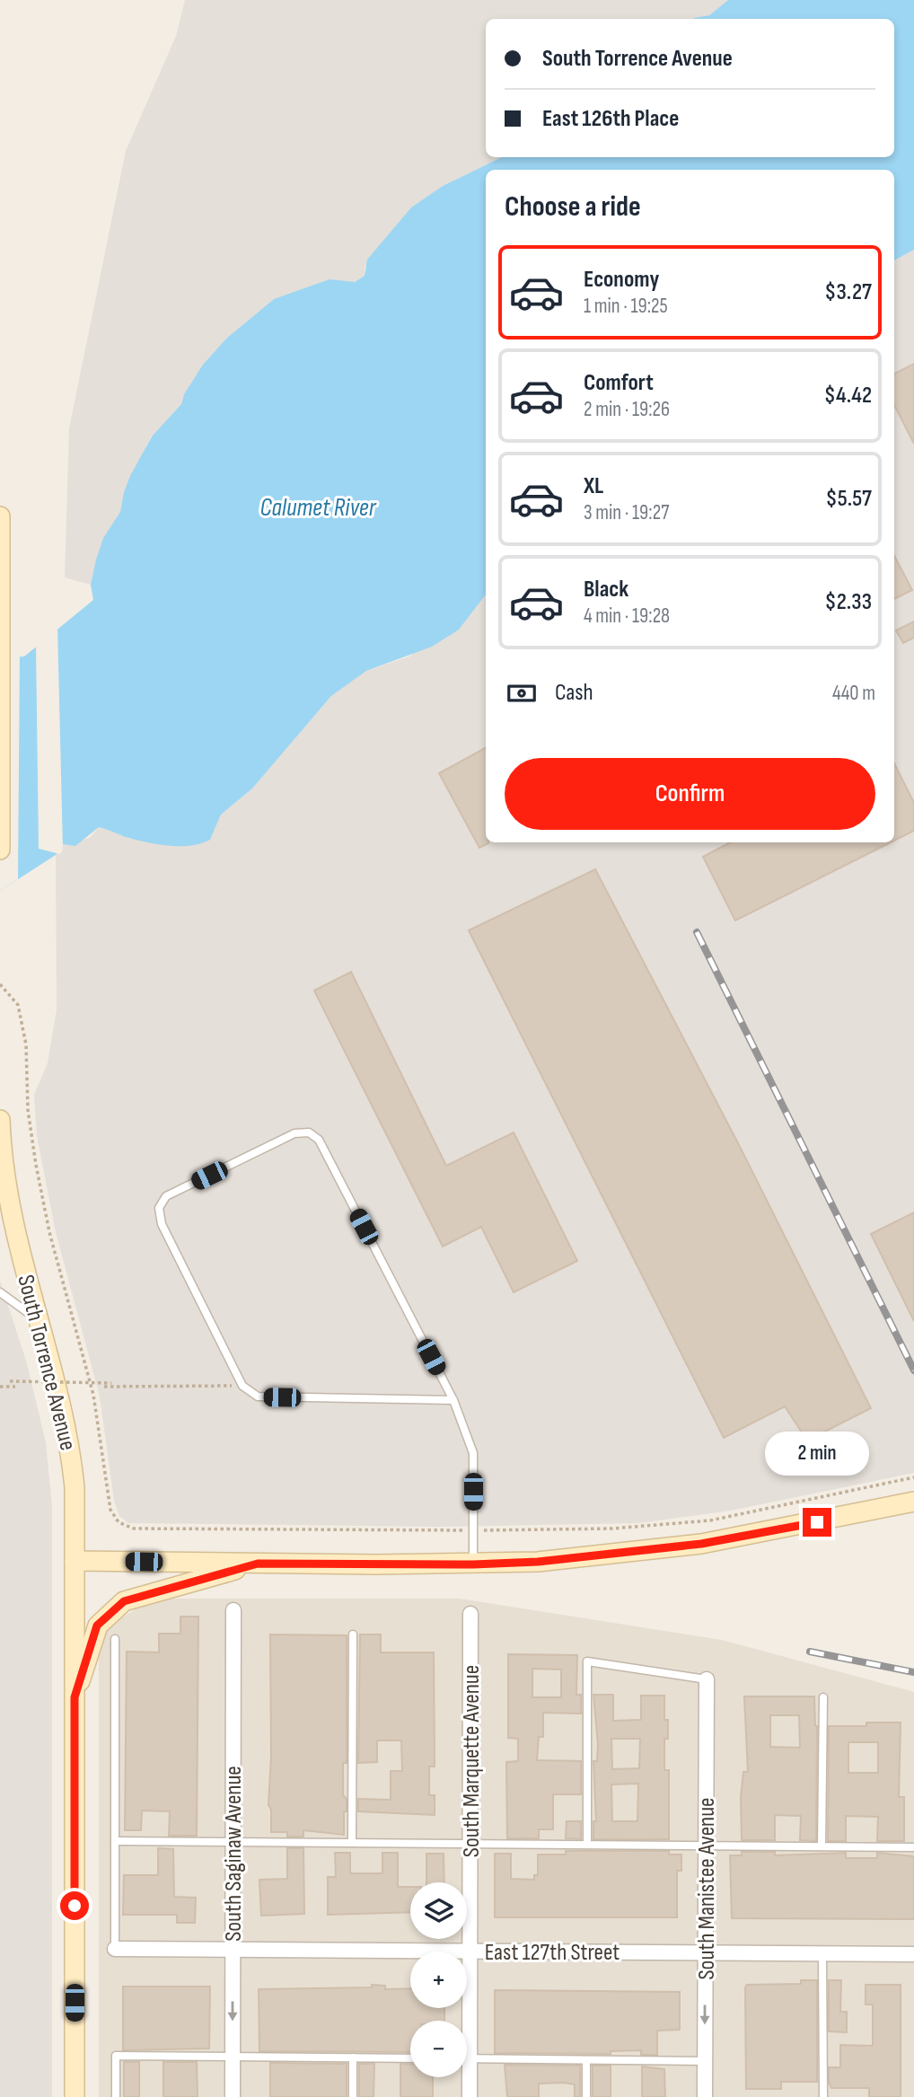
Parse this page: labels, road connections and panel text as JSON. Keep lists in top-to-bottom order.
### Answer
{
  "streets": {
    "main road": ["South Torrence Avenue"],
    "street": [
      "South Marquette Avenue",
      "South Saginaw Avenue",
      "South Manistee Avenue",
      "East 127th Street"
    ]
  },
  "crossings": [
    ["South Marquette Avenue", "East 127th Street"],
    ["South Saginaw Avenue", "East 127th Street"],
    ["South Manistee Avenue", "East 127th Street"]
  ],
  "water": ["Calumet River"],
  "page": {
    "banner": ["South Torrence Avenue", "East 126th Place"],
    "heading": "Choose a ride",
    "list": [
      {
        "name": "Economy",
        "note": "1 min · 19:25",
        "value": "$3.27"
      },
      {
        "name": "Comfort",
        "note": "2 min · 19:26",
        "value": "$4.42"
      },
      {
        "name": "XL",
        "note": "3 min · 19:27",
        "value": "$5.57"
      },
      {
        "name": "Black",
        "note": "4 min · 19:28",
        "value": "$2.33"
      }
    ],
    "pay": ["Cash", "440 m"],
    "buttons": "Confirm",
    "bubble": "2 min",
    "map_buttons": ["+", "−"]
  }
}
